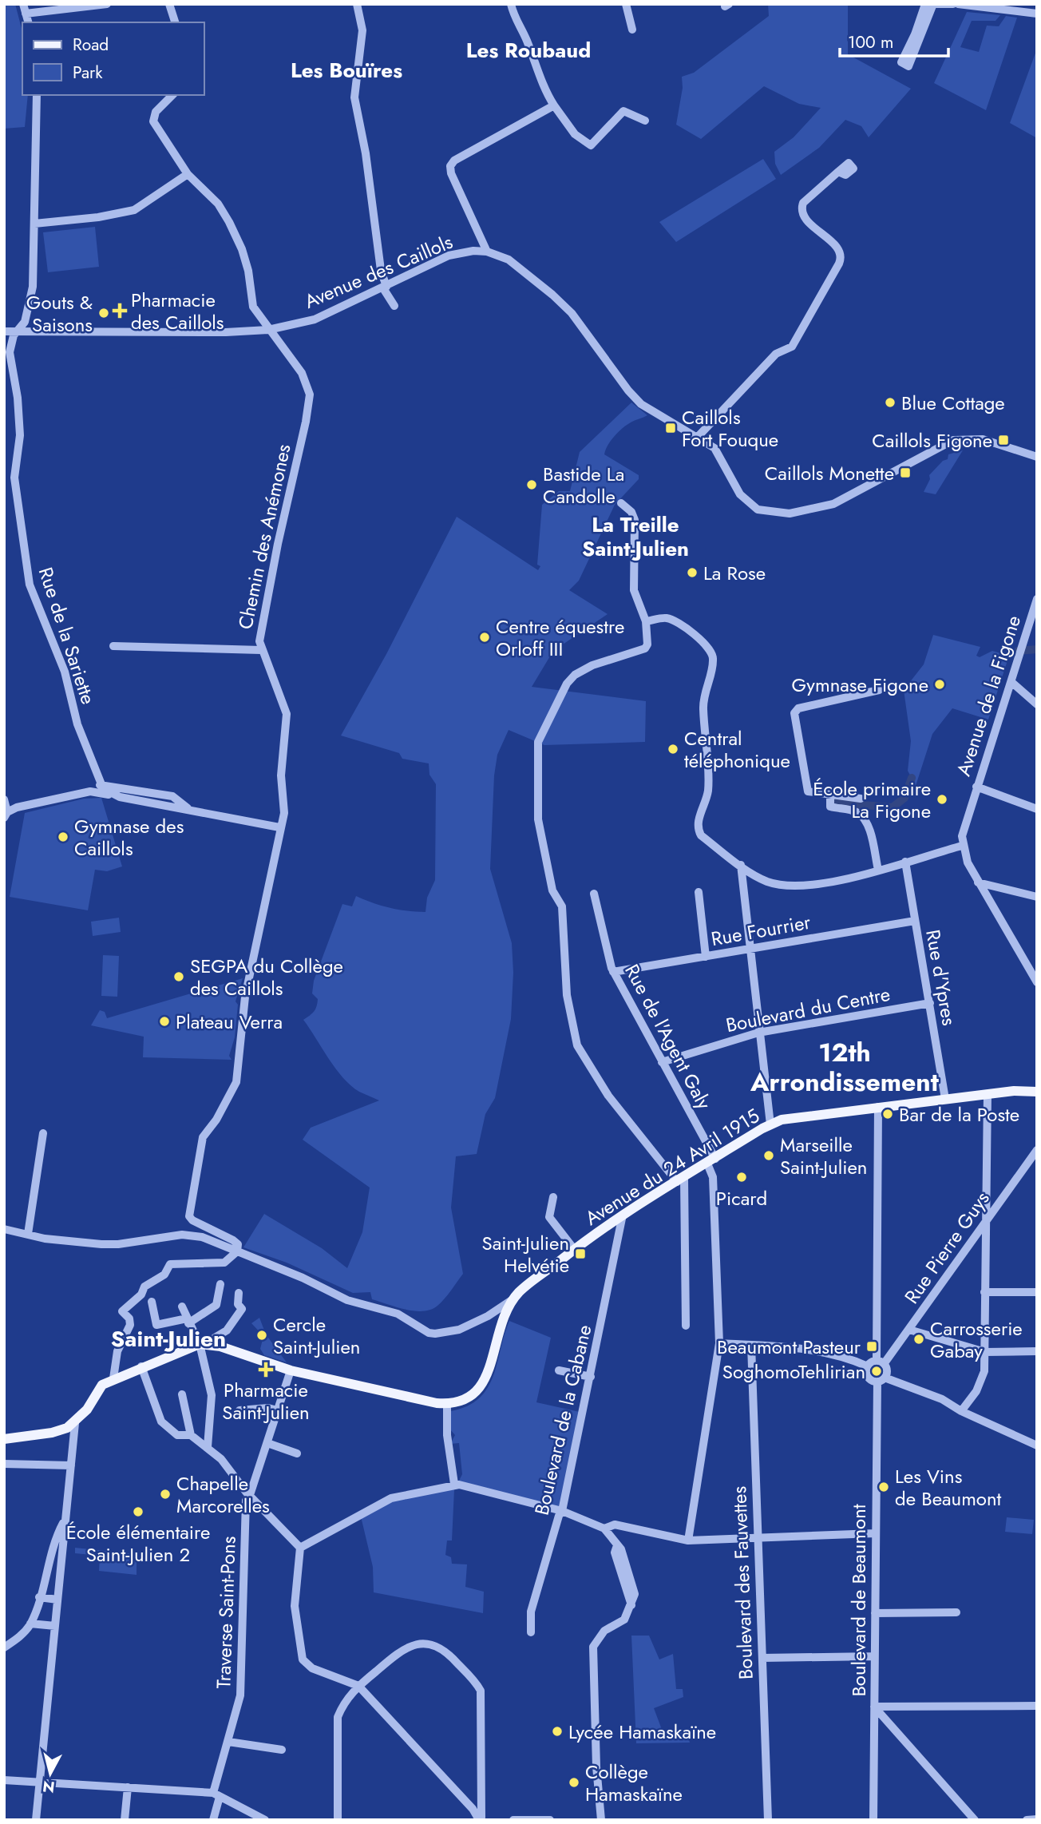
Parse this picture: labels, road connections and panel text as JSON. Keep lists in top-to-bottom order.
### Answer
{
  "streets": {
    "main road": ["Avenue du 24 Avril 1915"],
    "street": [
      "Avenue des Caillols",
      "Chemin des Anémones",
      "Rue de la Sariette",
      "Avenue de la Figone",
      "Rue Fourrier",
      "Rue d'Ypres",
      "Boulevard du Centre",
      "Rue de l'Agent Galy",
      "Rue Pierre Guys",
      "Boulevard de la Cabane",
      "Boulevard des Fauvettes",
      "Boulevard de Beaumont",
      "Traverse Saint-Pons"
    ]
  },
  "crossings": [
    ["Avenue des Caillols", "Chemin des Anémones"],
    ["Avenue des Caillols", "Rue de la Sariette"],
    ["Chemin des Anémones", "Avenue du 24 Avril 1915"],
    ["Rue Fourrier", "Rue d'Ypres"],
    ["Rue Fourrier", "Rue de l'Agent Galy"],
    ["Rue d'Ypres", "Boulevard du Centre"],
    ["Rue d'Ypres", "Avenue du 24 Avril 1915"],
    ["Boulevard du Centre", "Rue de l'Agent Galy"],
    ["Rue de l'Agent Galy", "Avenue du 24 Avril 1915"],
    ["Avenue du 24 Avril 1915", "Boulevard de la Cabane"],
    ["Rue Pierre Guys", "Boulevard de Beaumont"]
  ],
  "districts": [
    "Les Roubaud",
    "Les Bouïres",
    "La Treille Saint-Julien",
    "12th Arrondissement",
    "Saint-Julien"
  ],
  "places": {
    "health": ["Pharmacie des Caillols", "Pharmacie Saint-Julien"],
    "other": [
      "Gouts & Saisons",
      "Blue Cottage",
      "Bastide La Candolle",
      "La Rose",
      "Centre équestre Orloff III",
      "Gymnase Figone",
      "Central téléphonique",
      "École primaire La Figone",
      "Gymnase des Caillols",
      "SEGPA du Collège des Caillols",
      "Plateau Verra",
      "Bar de la Poste",
      "Marseille Saint-Julien",
      "Picard",
      "Cercle Saint-Julien",
      "Carrosserie Gabay",
      "SoghomoTehlirian",
      "Les Vins de Beaumont",
      "Chapelle Marcorelles",
      "École élémentaire Saint-Julien 2",
      "Lycée Hamaskaïne",
      "Collège Hamaskaïne"
    ],
    "transit": [
      "Caillols Fort Fouque",
      "Caillols Figone",
      "Caillols Monette",
      "Saint-Julien Helvétie",
      "Beaumont Pasteur"
    ]
  },
  "legend": ["Road", "Park"],
  "scale_bar": "100 m",
  "north": "bottom"
}
